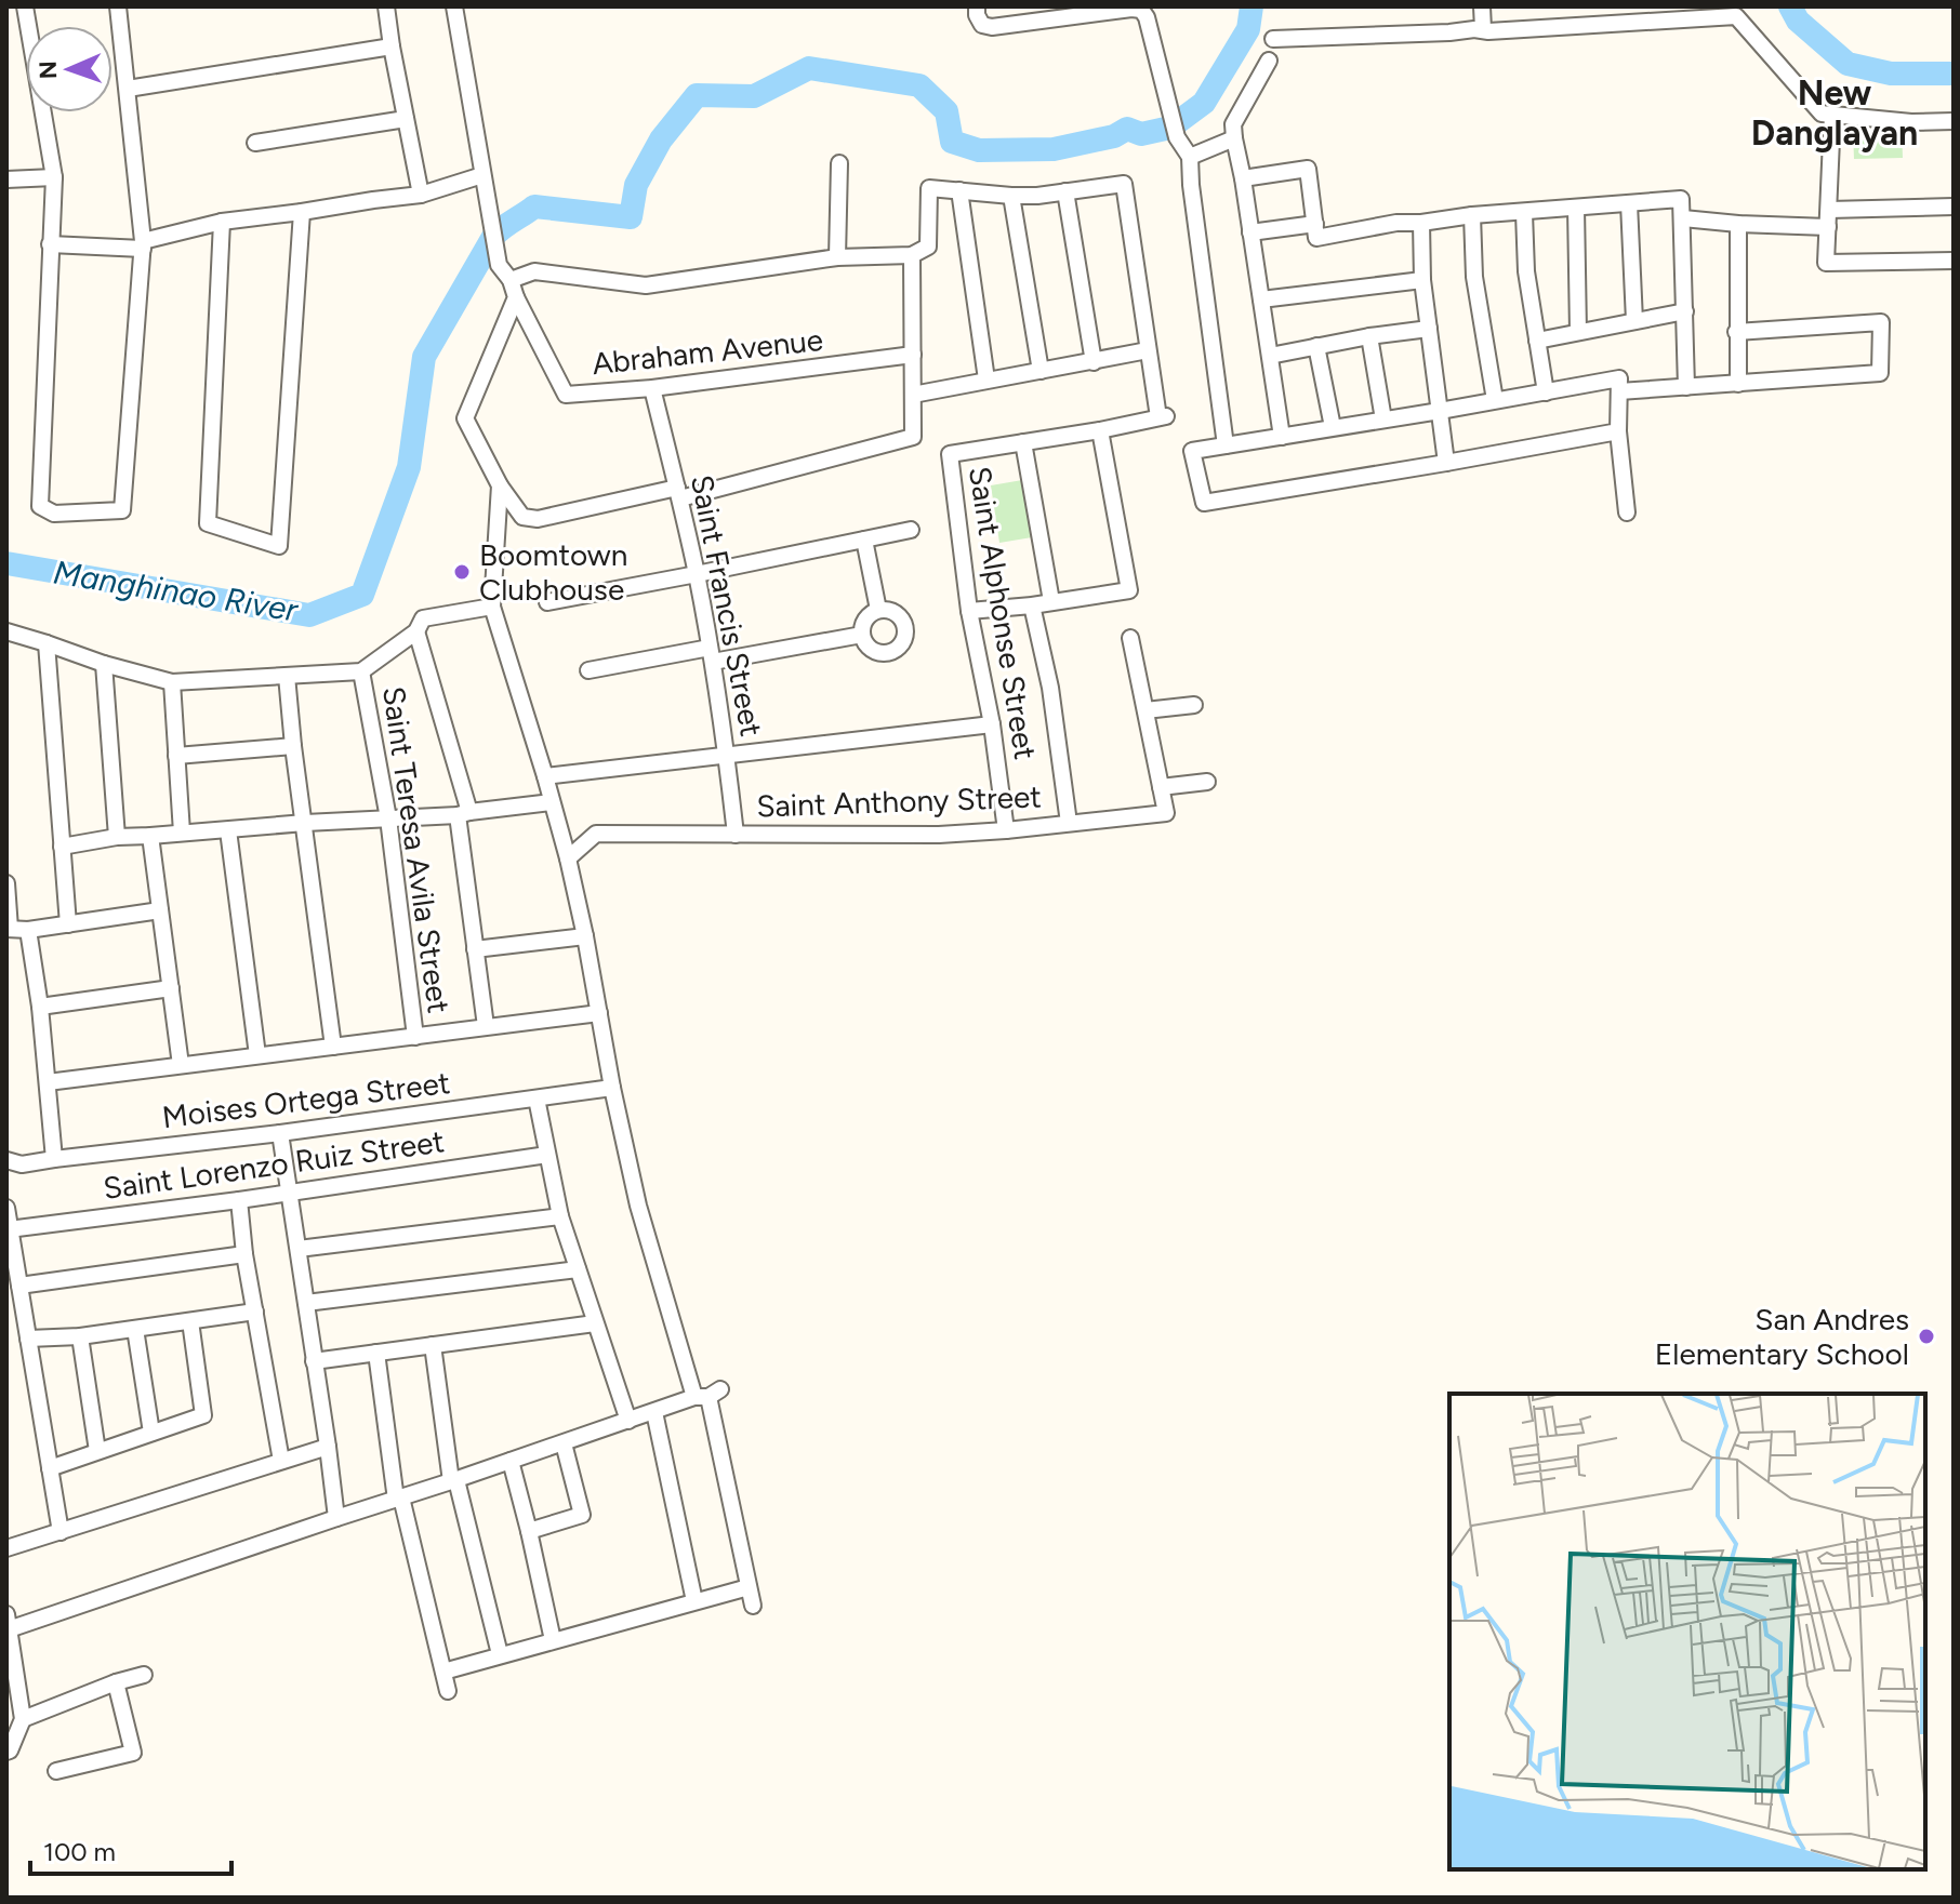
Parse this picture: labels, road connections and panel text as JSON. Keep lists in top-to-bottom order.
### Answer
{
  "streets": {
    "street": [
      "Abraham Avenue",
      "Saint Francis Street",
      "Saint Alphonse Street",
      "Saint Anthony Street",
      "Saint Teresa Avila Street",
      "Moises Ortega Street",
      "Saint Lorenzo Ruiz Street"
    ]
  },
  "crossings": [
    ["Abraham Avenue", "Saint Francis Street"],
    ["Saint Francis Street", "Saint Anthony Street"],
    ["Saint Alphonse Street", "Saint Anthony Street"]
  ],
  "districts": ["New Danglayan"],
  "water": ["Manghinao River"],
  "places": ["Boomtown Clubhouse", "San Andres Elementary School"],
  "scale_bar": "100 m",
  "north": "left"
}
